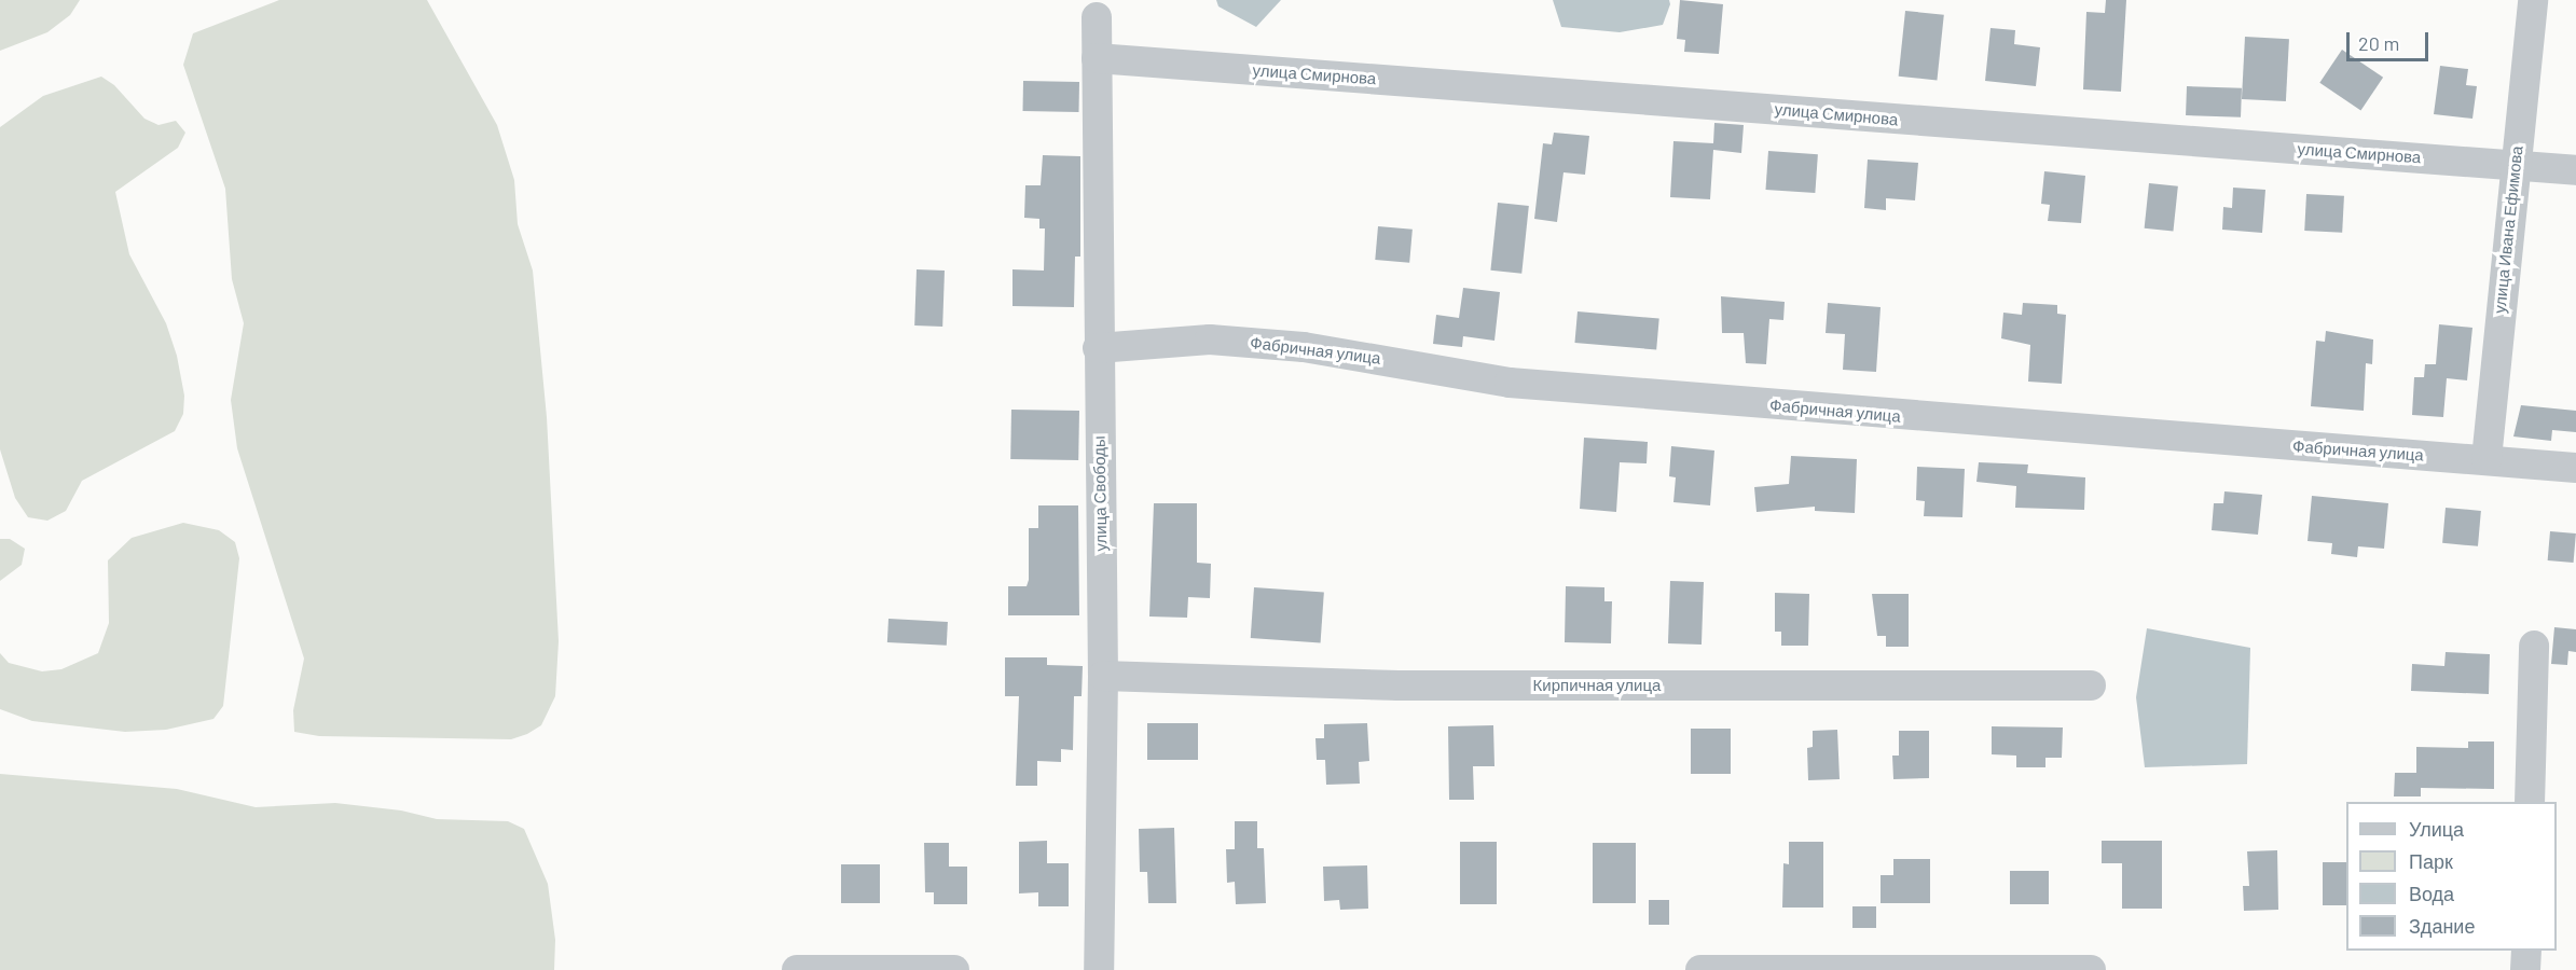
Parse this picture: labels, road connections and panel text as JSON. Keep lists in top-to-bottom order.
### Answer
{
  "streets": {
    "street": [
      "улица Смирнова",
      "улица Ивана Ефимова",
      "Фабричная улица",
      "улица Свободы",
      "Кирпичная улица"
    ]
  },
  "crossings": [
    ["улица Смирнова", "улица Ивана Ефимова"],
    ["улица Смирнова", "улица Свободы"],
    ["улица Ивана Ефимова", "Фабричная улица"],
    ["Фабричная улица", "улица Свободы"],
    ["улица Свободы", "Кирпичная улица"]
  ],
  "legend": [
    "Улица",
    "Парк",
    "Вода",
    "Здание"
  ],
  "scale_bar": "20 m"
}
